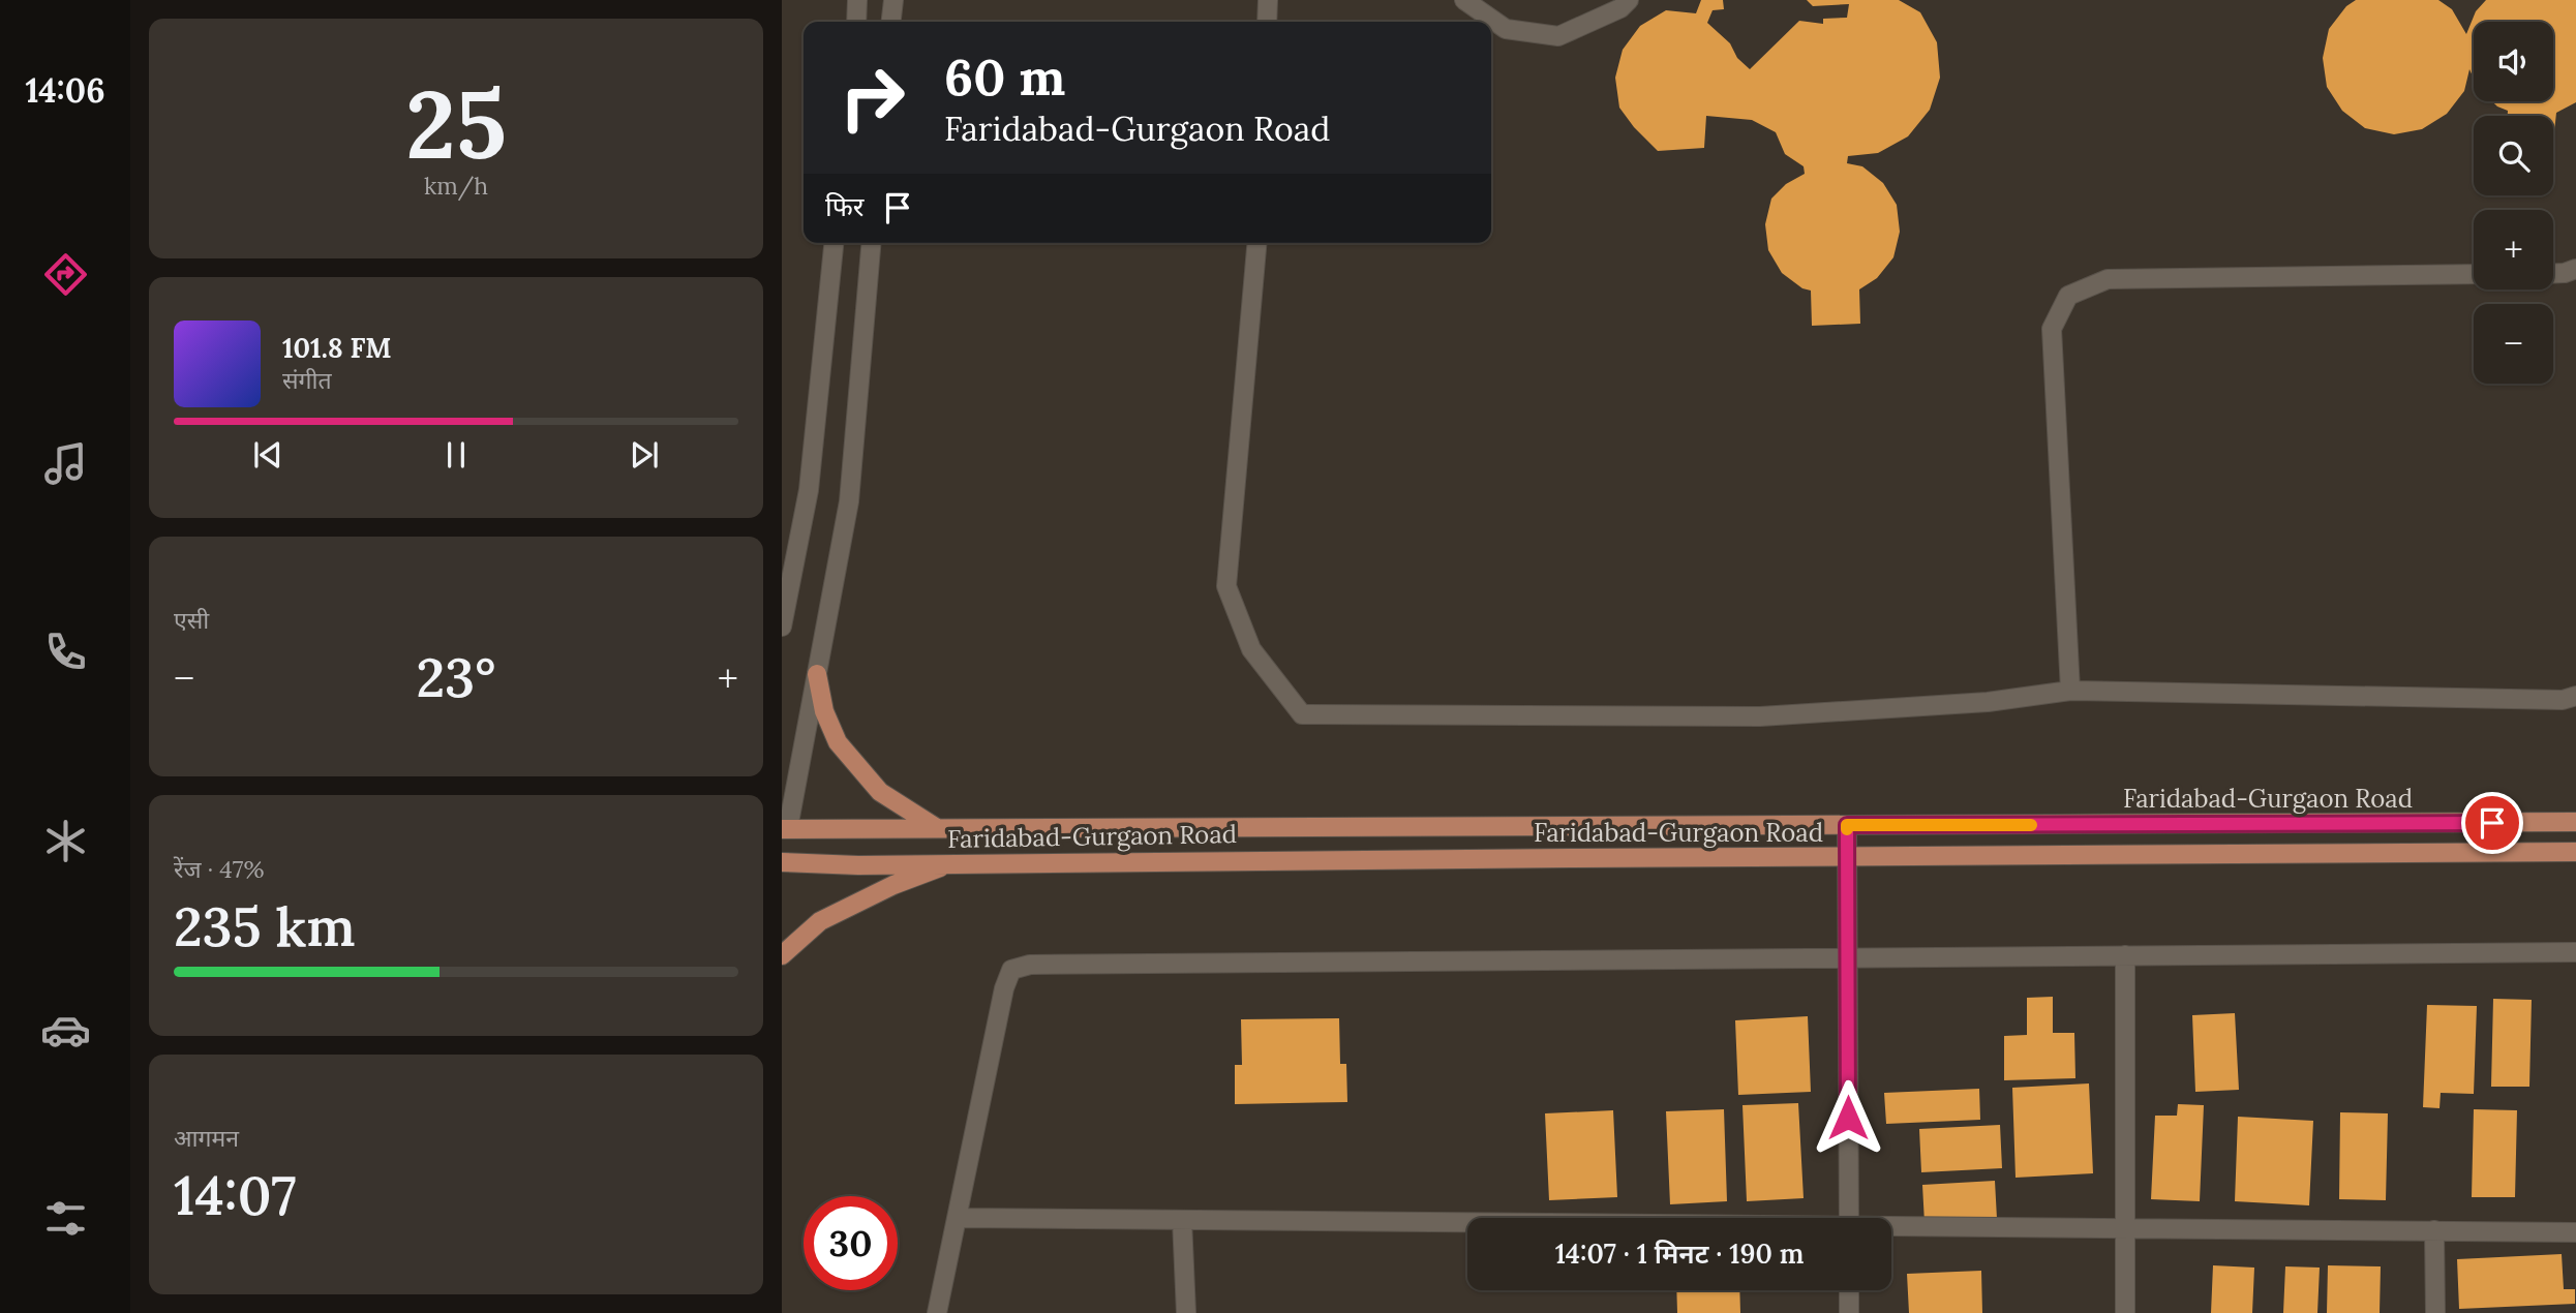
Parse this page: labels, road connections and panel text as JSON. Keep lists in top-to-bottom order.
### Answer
{
  "streets": {
    "main road": ["Faridabad-Gurgaon Road"]
  },
  "page": {
    "tabs": "14:06",
    "tile": [
      ["25", "km/h"],
      "एसी",
      ["रेंज · 47%", "235 km"],
      ["आगमन", "14:07"]
    ],
    "map_buttons": ["+", "−"],
    "turn": ["60 m", "Faridabad-Gurgaon Road"],
    "then": "फिर",
    "song": ["101.8 FM", "संगीत"],
    "heat": ["−", "23°", "+"],
    "limit": "30",
    "trip": "14:07 · 1 मिनट · 190 m"
  }
}
